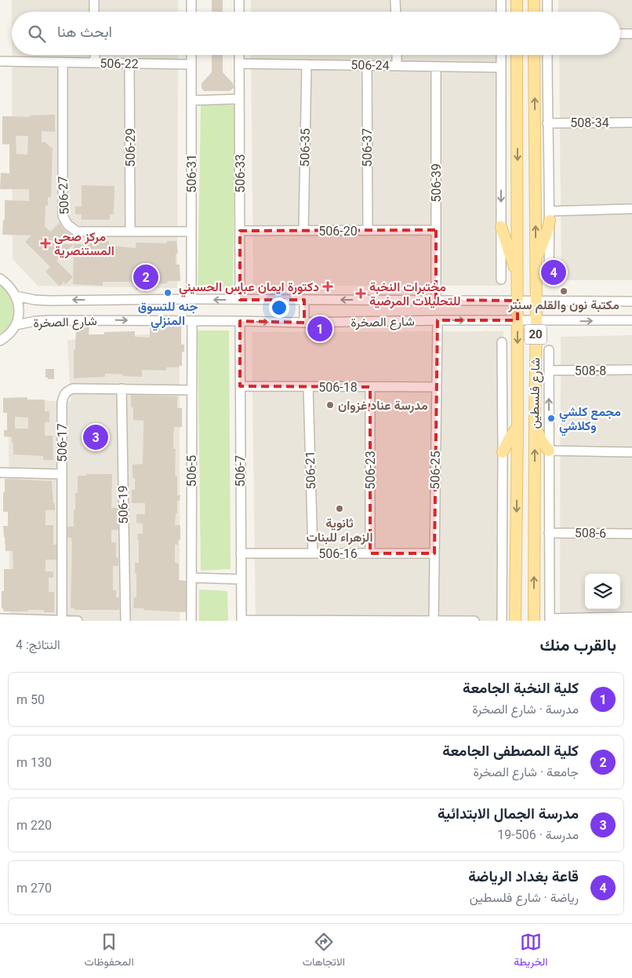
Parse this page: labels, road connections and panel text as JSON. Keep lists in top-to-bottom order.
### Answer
{
  "streets": {
    "main road": ["20", "شارع فلسطين"],
    "street": [
      "506-22",
      "506-24",
      "508-34",
      "506-29",
      "506-35",
      "506-37",
      "506-31",
      "506-33",
      "506-39",
      "506-27",
      "506-20",
      "شارع الصخرة",
      "508-8",
      "506-18",
      "506-17",
      "506-21",
      "506-23",
      "506-25",
      "506-5",
      "506-7",
      "506-19",
      "508-6",
      "506-16"
    ]
  },
  "crossings": [
    ["506-22", "506-29"],
    ["506-22", "506-31"],
    ["506-22", "506-27"],
    ["506-24", "506-35"],
    ["506-24", "506-37"],
    ["506-24", "506-33"],
    ["506-24", "506-39"],
    ["506-29", "506-27"],
    ["506-35", "506-20"],
    ["506-37", "506-20"],
    ["506-31", "506-27"],
    ["506-31", "شارع الصخرة"],
    ["506-33", "506-20"],
    ["506-33", "شارع الصخرة"],
    ["506-39", "506-20"],
    ["506-39", "شارع الصخرة"],
    ["شارع الصخرة", "شارع فلسطين"],
    ["شارع الصخرة", "506-25"],
    ["شارع الصخرة", "506-5"],
    ["شارع الصخرة", "506-7"],
    ["506-18", "506-21"],
    ["506-18", "506-23"],
    ["506-18", "506-25"],
    ["506-18", "506-7"],
    ["506-17", "506-5"],
    ["506-17", "506-19"],
    ["506-21", "506-16"],
    ["506-23", "506-16"],
    ["506-25", "506-16"],
    ["506-7", "506-16"]
  ],
  "places": {
    "health": ["مركز صحي المستنصرية", "دكتورة ايمان عباس الحسيني", "مختبرات النخبة للتحليلات المرضية"],
    "other": [
      "مكتبة نون والقلم سنتر",
      "جنه للتسوق المنزلي",
      "مدرسة عناد غزوان",
      "مجمع كلشي وكلاشي",
      "ثانوية الزهراء للبنات"
    ]
  },
  "page": {
    "search": "ابحث هنا",
    "pins": [
      "4",
      "2",
      "1",
      "3"
    ],
    "heading": ["بالقرب منك", "النتائج: 4"],
    "list": [
      {
        "mark": "1",
        "name": "كلية النخبة الجامعة",
        "note": "مدرسة · شارع الصخرة",
        "value": "50 m"
      },
      {
        "mark": "2",
        "name": "كلية المصطفى الجامعة",
        "note": "جامعة · شارع الصخرة",
        "value": "130 m"
      },
      {
        "mark": "3",
        "name": "مدرسة الجمال الابتدائية",
        "note": "مدرسة · 506-19",
        "value": "220 m"
      },
      {
        "mark": "4",
        "name": "قاعة بغداد الرياضة",
        "note": "رياضة · شارع فلسطين",
        "value": "270 m"
      }
    ],
    "nav": ["الخريطة", "الاتجاهات", "المحفوظات"]
  }
}
